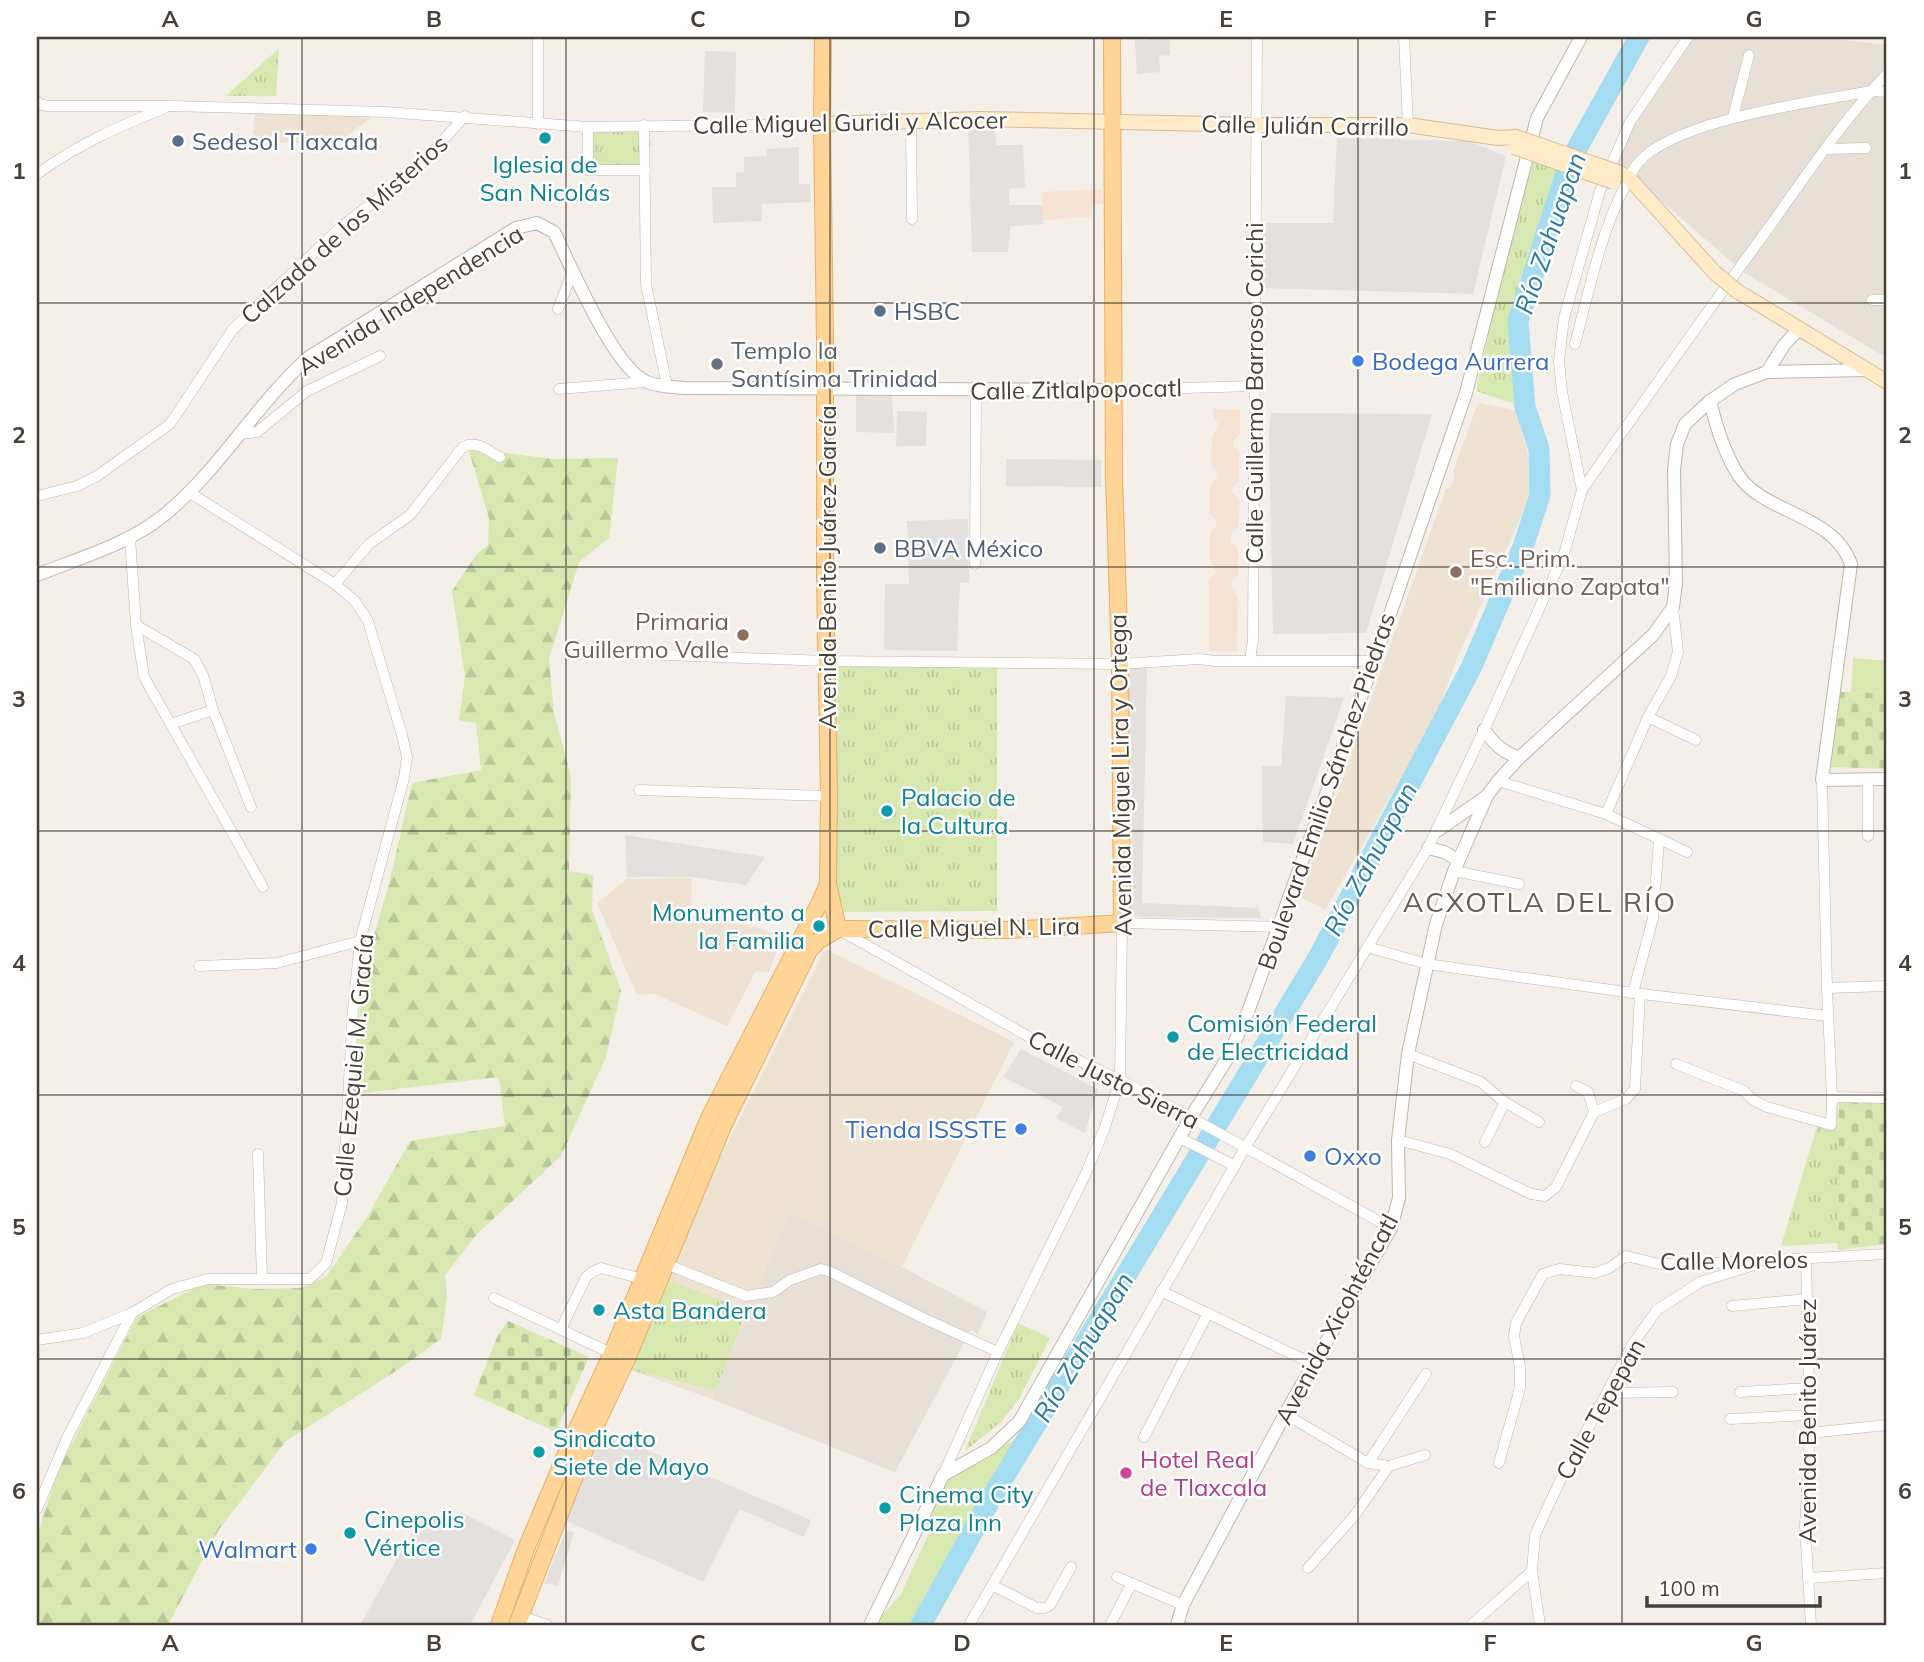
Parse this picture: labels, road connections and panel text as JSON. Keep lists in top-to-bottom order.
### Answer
{
  "streets": {
    "main road": [
      "Calle Miguel Guridi y Alcocer",
      "Calle Julián Carrillo",
      "Avenida Benito Juárez García",
      "Avenida Miguel Lira y Ortega",
      "Calle Miguel N. Lira"
    ],
    "street": [
      "Calzada de los Misterios",
      "Avenida Independencia",
      "Calle Zitlalpopocatl",
      "Calle Guillermo Barroso Corichi",
      "Boulevard Emilio Sánchez Piedras",
      "Calle Ezequiel M. Gracía",
      "Calle Justo Sierra",
      "Calle Morelos",
      "Avenida Xicohténcatl",
      "Calle Tepepan",
      "Avenida Benito Juárez"
    ]
  },
  "crossings": [
    ["Calle Miguel Guridi y Alcocer", "Calle Julián Carrillo"],
    ["Calle Miguel Guridi y Alcocer", "Calzada de los Misterios"],
    ["Calle Miguel Guridi y Alcocer", "Avenida Benito Juárez García"],
    ["Calle Miguel Guridi y Alcocer", "Avenida Miguel Lira y Ortega"],
    ["Calle Julián Carrillo", "Calle Guillermo Barroso Corichi"],
    ["Calle Julián Carrillo", "Avenida Miguel Lira y Ortega"],
    ["Avenida Independencia", "Calle Zitlalpopocatl"],
    ["Avenida Independencia", "Calle Ezequiel M. Gracía"],
    ["Calle Zitlalpopocatl", "Calle Guillermo Barroso Corichi"],
    ["Calle Zitlalpopocatl", "Avenida Benito Juárez García"],
    ["Calle Zitlalpopocatl", "Avenida Miguel Lira y Ortega"],
    ["Avenida Benito Juárez García", "Calle Miguel N. Lira"],
    ["Avenida Benito Juárez García", "Calle Justo Sierra"],
    ["Avenida Miguel Lira y Ortega", "Boulevard Emilio Sánchez Piedras"],
    ["Avenida Miguel Lira y Ortega", "Calle Miguel N. Lira"],
    ["Avenida Miguel Lira y Ortega", "Calle Justo Sierra"],
    ["Boulevard Emilio Sánchez Piedras", "Calle Miguel N. Lira"],
    ["Boulevard Emilio Sánchez Piedras", "Calle Justo Sierra"],
    ["Calle Miguel N. Lira", "Calle Justo Sierra"],
    ["Calle Justo Sierra", "Avenida Xicohténcatl"],
    ["Calle Morelos", "Calle Tepepan"],
    ["Calle Morelos", "Avenida Benito Juárez"]
  ],
  "districts": ["ACXOTLA DEL RÍO"],
  "water": ["Río Zahuapan"],
  "places": [
    "Iglesia de San Nicolás",
    "Sedesol Tlaxcala",
    "HSBC",
    "Bodega Aurrera",
    "Templo la Santísima Trinidad",
    "BBVA México",
    "Esc. Prim. \"Emiliano Zapata\"",
    "Primaria Guillermo Valle",
    "Palacio de la Cultura",
    "Monumento a la Familia",
    "Comisión Federal de Electricidad",
    "Tienda ISSSTE",
    "Oxxo",
    "Asta Bandera",
    "Sindicato Siete de Mayo",
    "Hotel Real de Tlaxcala",
    "Cinema City Plaza Inn",
    "Cinepolis Vértice",
    "Walmart"
  ],
  "scale_bar": "100 m",
  "grid": {
    "columns": [
      "A",
      "B",
      "C",
      "D",
      "E",
      "F",
      "G"
    ],
    "rows": [
      "1",
      "2",
      "3",
      "4",
      "5",
      "6"
    ]
  }
}
